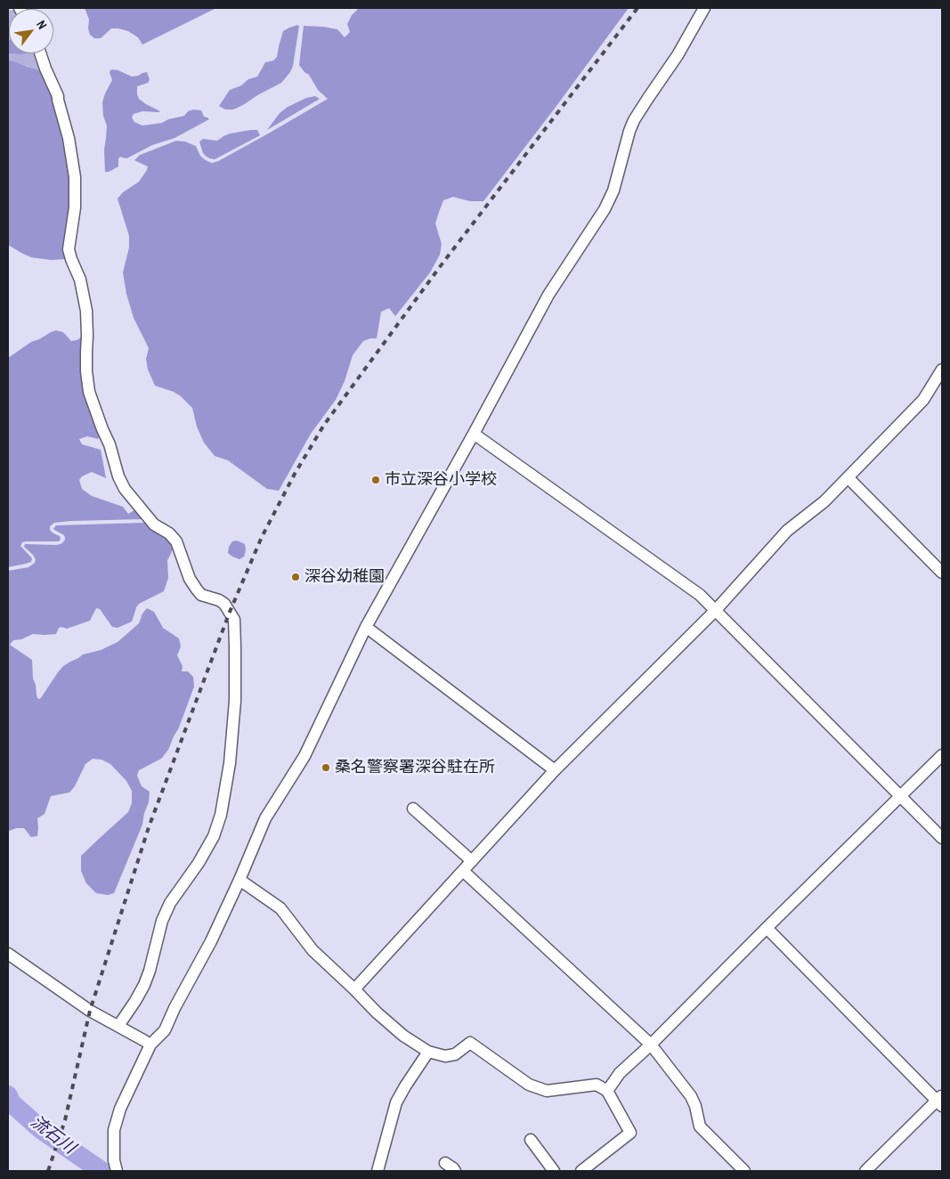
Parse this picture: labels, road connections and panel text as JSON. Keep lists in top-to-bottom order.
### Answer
{
  "water": ["流石川"],
  "places": ["市立深谷小学校", "深谷幼稚園", "桑名警察署深谷駐在所"],
  "north": "top right"
}
